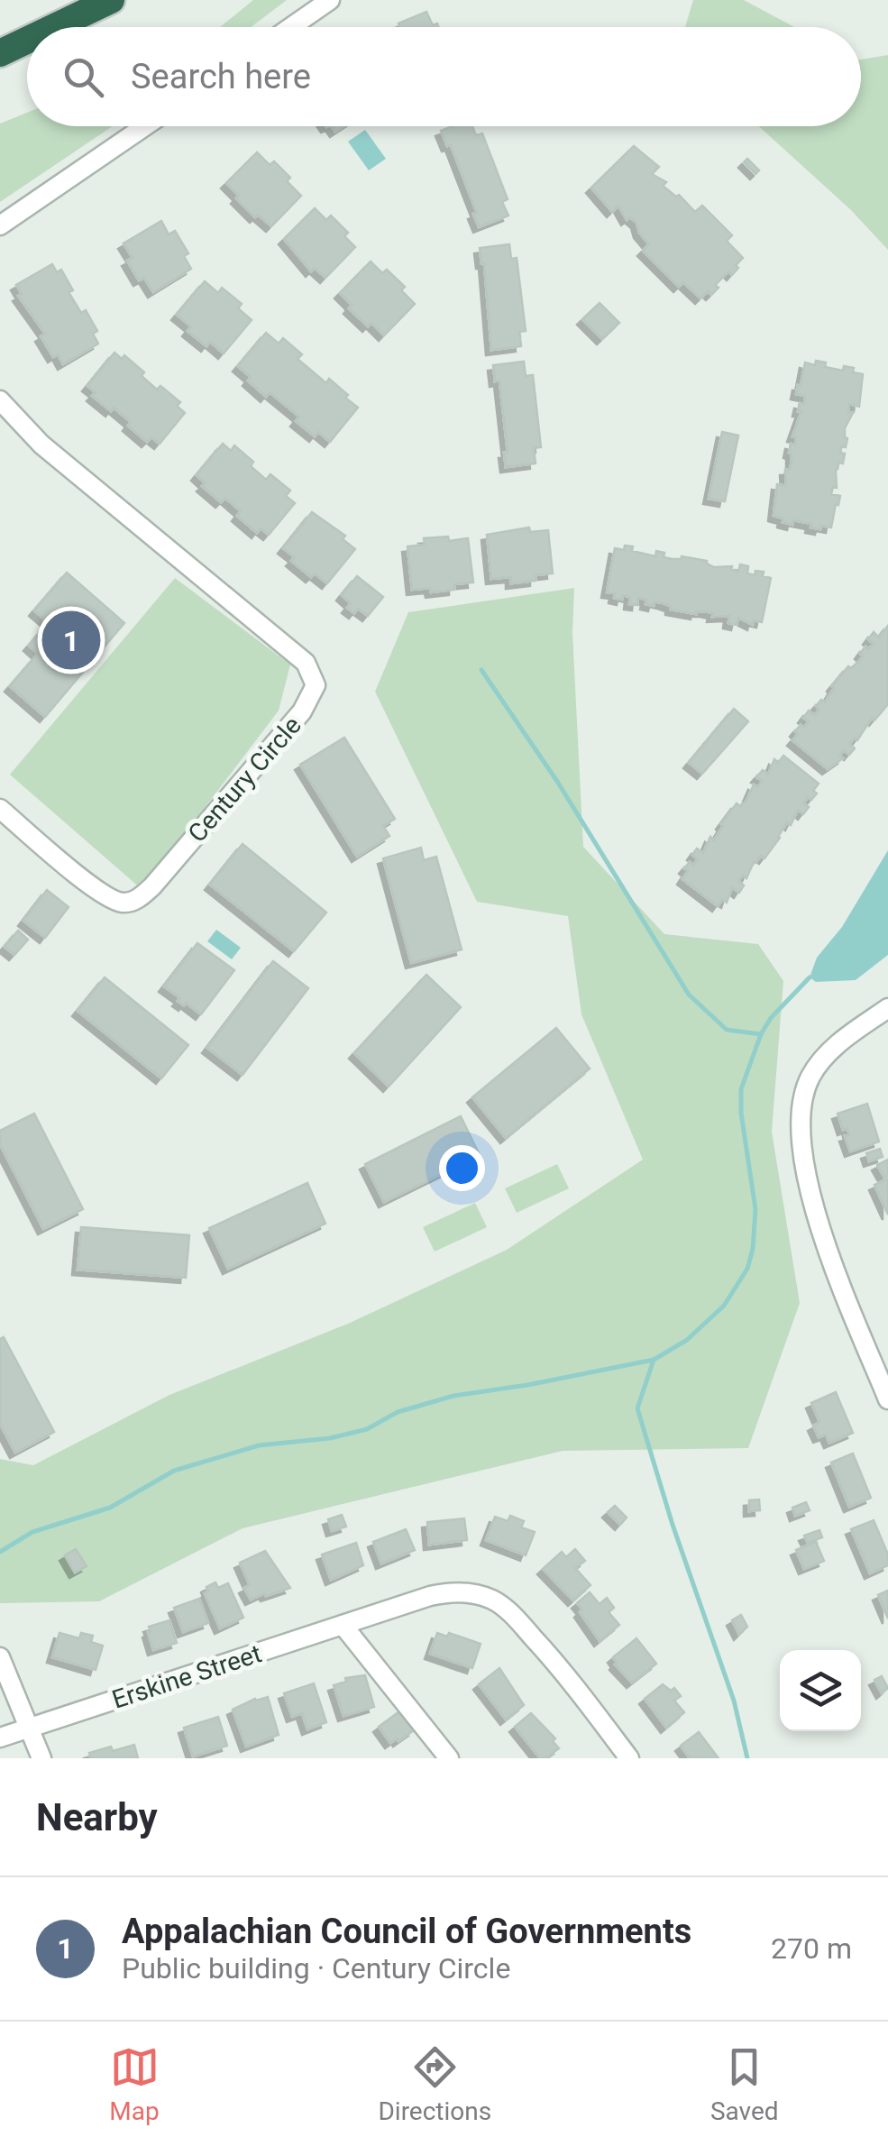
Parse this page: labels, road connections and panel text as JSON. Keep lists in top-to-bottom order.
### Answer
{
  "streets": {
    "street": ["Century Circle", "Erskine Street"]
  },
  "page": {
    "search": "Search here",
    "pins": "1",
    "heading": "Nearby",
    "list": [
      {
        "mark": "1",
        "name": "Appalachian Council of Governments",
        "note": "Public building · Century Circle",
        "value": "270 m"
      }
    ],
    "nav": ["Map", "Directions", "Saved"]
  }
}
